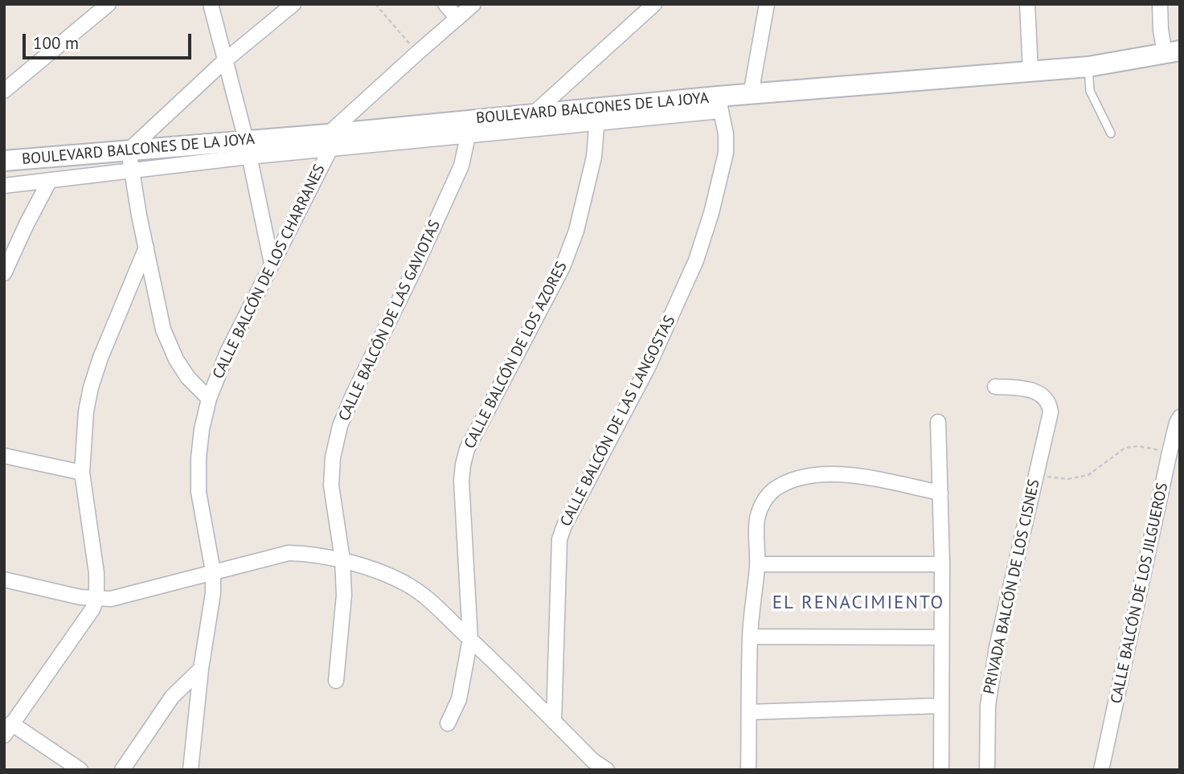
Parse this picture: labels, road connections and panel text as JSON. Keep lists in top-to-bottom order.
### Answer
{
  "streets": {
    "street": [
      "BOULEVARD BALCONES DE LA JOYA",
      "CALLE BALCÓN DE LOS CHARRANES",
      "CALLE BALCÓN DE LAS GAVIOTAS",
      "CALLE BALCÓN DE LOS AZORES",
      "CALLE BALCÓN DE LAS LANGOSTAS",
      "PRIVADA BALCÓN DE LOS CISNES",
      "CALLE BALCÓN DE LOS JILGUEROS"
    ]
  },
  "crossings": [
    ["BOULEVARD BALCONES DE LA JOYA", "CALLE BALCÓN DE LOS CHARRANES"],
    ["BOULEVARD BALCONES DE LA JOYA", "CALLE BALCÓN DE LAS GAVIOTAS"],
    ["BOULEVARD BALCONES DE LA JOYA", "CALLE BALCÓN DE LOS AZORES"],
    ["BOULEVARD BALCONES DE LA JOYA", "CALLE BALCÓN DE LAS LANGOSTAS"]
  ],
  "districts": ["EL RENACIMIENTO"],
  "scale_bar": "100 m"
}
